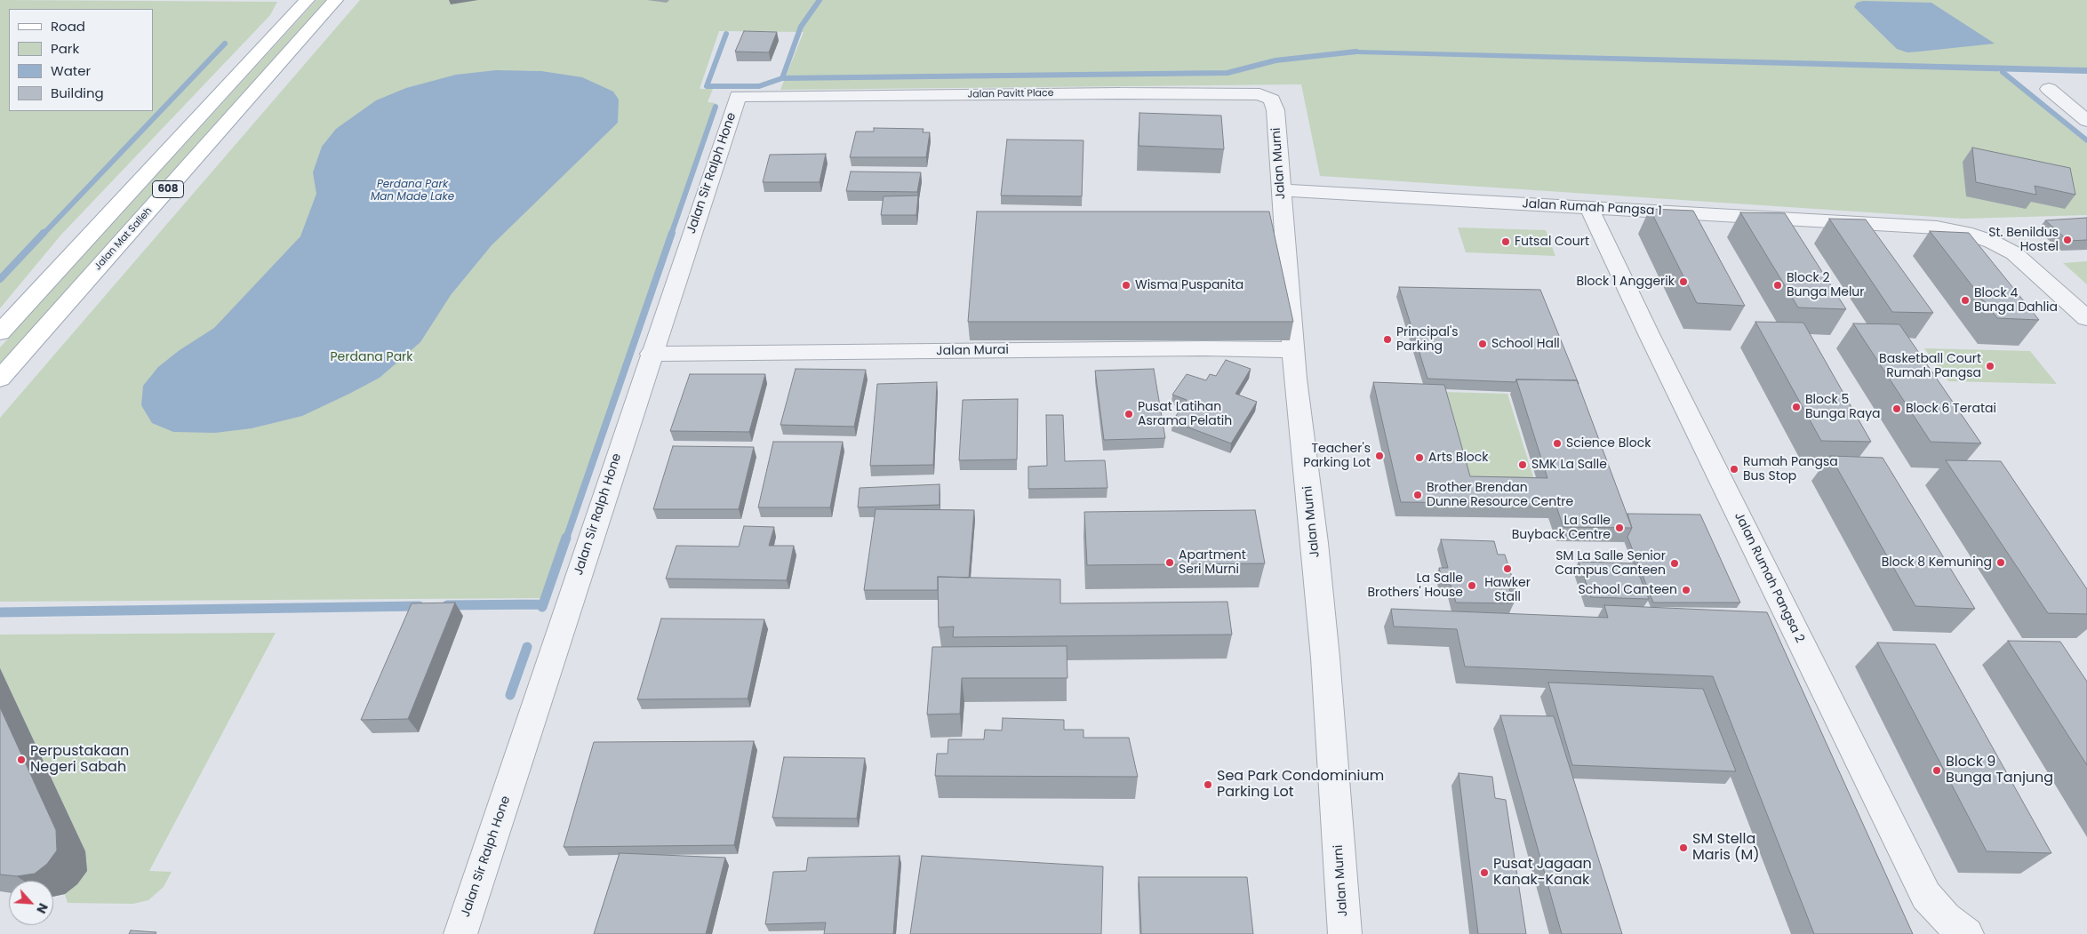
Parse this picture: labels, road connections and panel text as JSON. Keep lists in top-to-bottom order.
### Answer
{
  "streets": {
    "main road": ["608", "Jalan Mat Salleh"],
    "street": [
      "Jalan Pavitt Place",
      "Jalan Murni",
      "Jalan Sir Ralph Hone",
      "Jalan Rumah Pangsa 1",
      "Jalan Murai",
      "Jalan Rumah Pangsa 2"
    ]
  },
  "crossings": [
    ["Jalan Pavitt Place", "Jalan Murni"],
    ["Jalan Pavitt Place", "Jalan Sir Ralph Hone"],
    ["Jalan Murni", "Jalan Rumah Pangsa 1"],
    ["Jalan Murni", "Jalan Murai"],
    ["Jalan Sir Ralph Hone", "Jalan Murai"],
    ["Jalan Rumah Pangsa 1", "Jalan Rumah Pangsa 2"]
  ],
  "water": ["Perdana Park Man Made Lake"],
  "parks": ["Perdana Park"],
  "places": [
    "St. Benildus Hostel",
    "Futsal Court",
    "Block 1 Anggerik",
    "Wisma Puspanita",
    "Block 2 Bunga Melur",
    "Block 4 Bunga Dahlia",
    "Principal's Parking",
    "School Hall",
    "Basketball Court Rumah Pangsa",
    "Block 5 Bunga Raya",
    "Block 6 Teratai",
    "Pusat Latihan Asrama Pelatih",
    "Science Block",
    "Teacher's Parking Lot",
    "Arts Block",
    "SMK La Salle",
    "Rumah Pangsa Bus Stop",
    "Brother Brendan Dunne Resource Centre",
    "La Salle Buyback Centre",
    "Apartment Seri Murni",
    "Block 8 Kemuning",
    "SM La Salle Senior Campus Canteen",
    "Hawker Stall",
    "La Salle Brothers' House",
    "School Canteen",
    "Perpustakaan Negeri Sabah",
    "Block 9 Bunga Tanjung",
    "Sea Park Condominium Parking Lot",
    "SM Stella Maris (M)",
    "Pusat Jagaan Kanak-Kanak"
  ],
  "legend": [
    "Road",
    "Park",
    "Water",
    "Building"
  ],
  "north": "bottom right"
}
